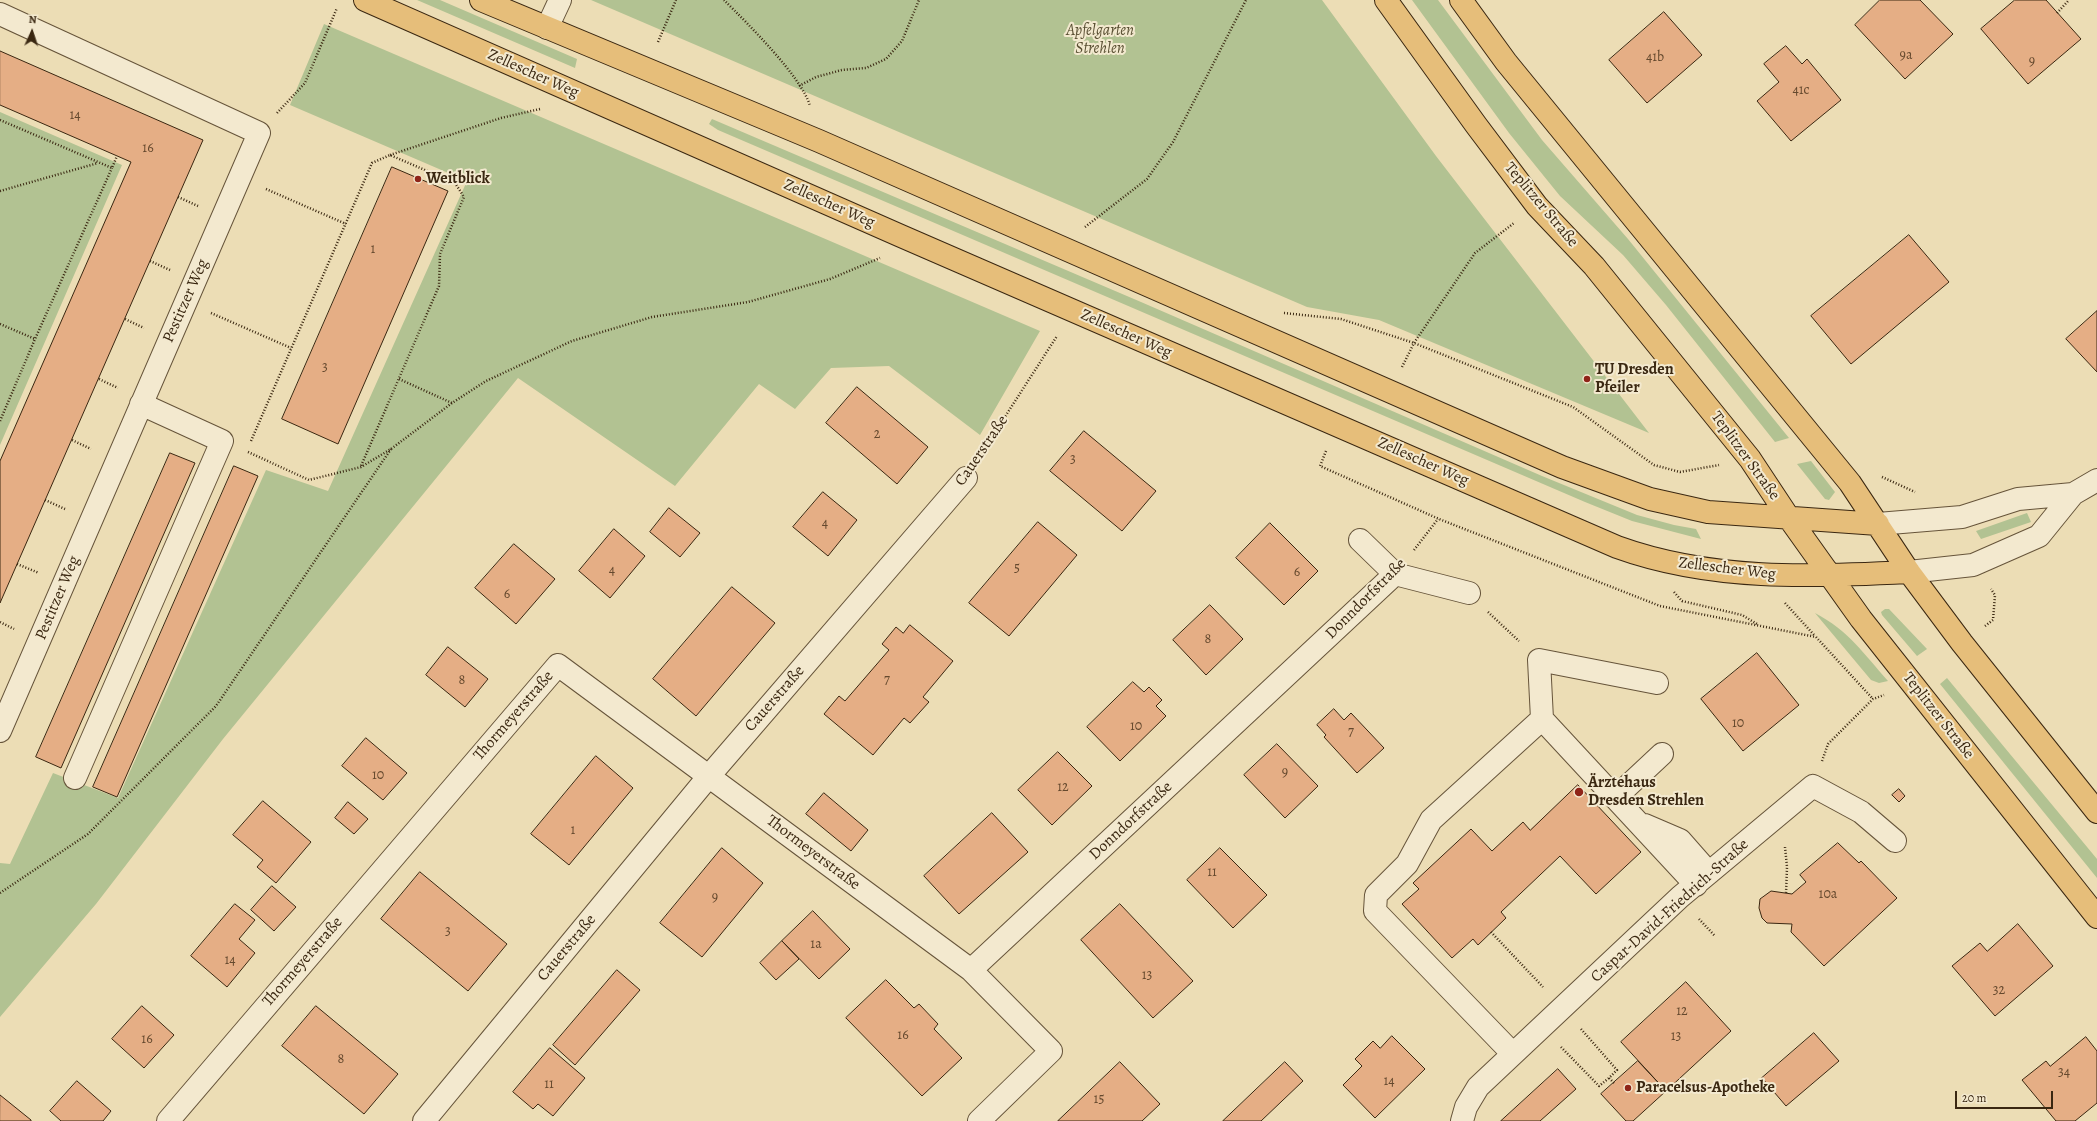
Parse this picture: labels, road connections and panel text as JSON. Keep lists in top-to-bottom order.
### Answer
{
  "streets": {
    "main road": ["Zellescher Weg", "Teplitzer Straße"],
    "street": [
      "Pestitzer Weg",
      "Cauerstraße",
      "Donndorfstraße",
      "Thormeyerstraße",
      "Caspar-David-Friedrich-Straße"
    ]
  },
  "crossings": [
    ["Zellescher Weg", "Teplitzer Straße"],
    ["Zellescher Weg", "Cauerstraße"],
    ["Cauerstraße", "Thormeyerstraße"],
    ["Donndorfstraße", "Thormeyerstraße"]
  ],
  "parks": ["Apfelgarten Strehlen"],
  "places": [
    "Weitblick",
    "TU Dresden Pfeiler",
    "Ärztehaus Dresden Strehlen",
    "Paracelsus-Apotheke"
  ],
  "house_numbers": [
    "9a",
    "41b",
    "9",
    "41c",
    "14",
    "16",
    "1",
    "3",
    "2",
    "3",
    "4",
    "5",
    "4",
    "6",
    "6",
    "8",
    "8",
    "7",
    "10",
    "10",
    "7",
    "9",
    "10",
    "12",
    "1",
    "11",
    "10a",
    "9",
    "3",
    "1a",
    "14",
    "13",
    "32",
    "12",
    "16",
    "13",
    "16",
    "8",
    "34",
    "14",
    "11",
    "15"
  ],
  "scale_bar": "20 m",
  "north": "top"
}
